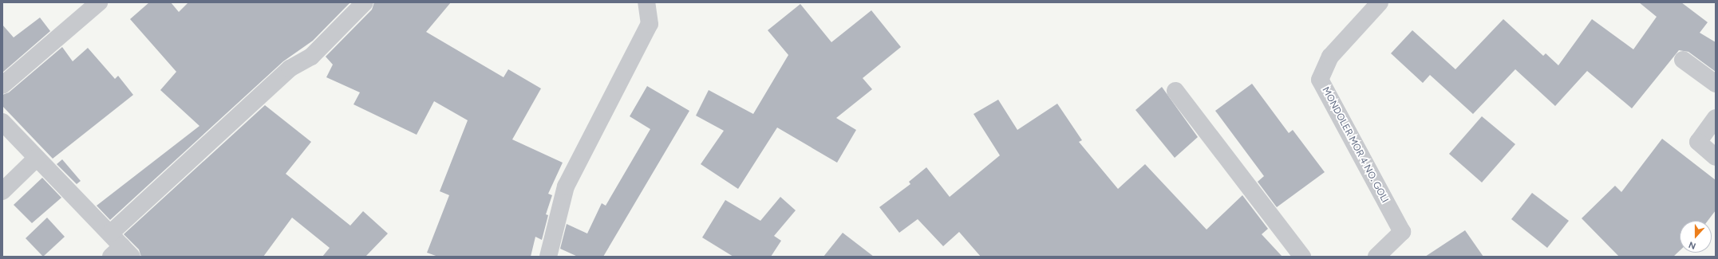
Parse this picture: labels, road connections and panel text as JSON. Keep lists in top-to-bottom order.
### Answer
{
  "streets": {
    "street": ["MONDOLER MOR 4 NO. GOLI"]
  },
  "north": "bottom"
}
